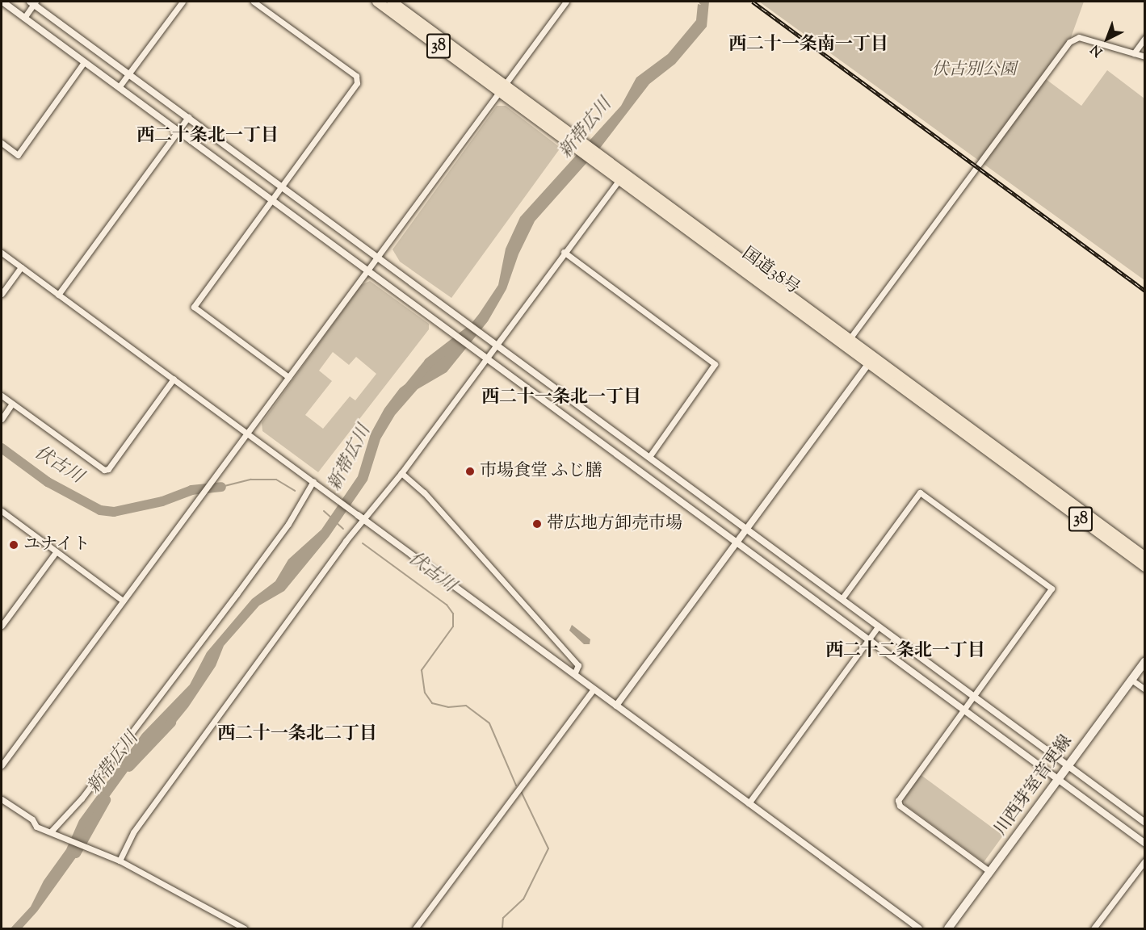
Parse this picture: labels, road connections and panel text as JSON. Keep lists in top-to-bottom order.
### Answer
{
  "streets": {
    "highway": ["38", "国道38号"],
    "main road": ["川西芽室音更線"]
  },
  "districts": [
    "西二十一条南一丁目",
    "西二十条北一丁目",
    "西二十一条北一丁目",
    "西二十二条北一丁目",
    "西二十一条北二丁目"
  ],
  "water": ["新帯広川", "伏古川"],
  "parks": ["伏古別公園"],
  "places": ["市場食堂 ふじ膳", "帯広地方卸売市場", "ユナイト"],
  "north": "bottom left"
}
